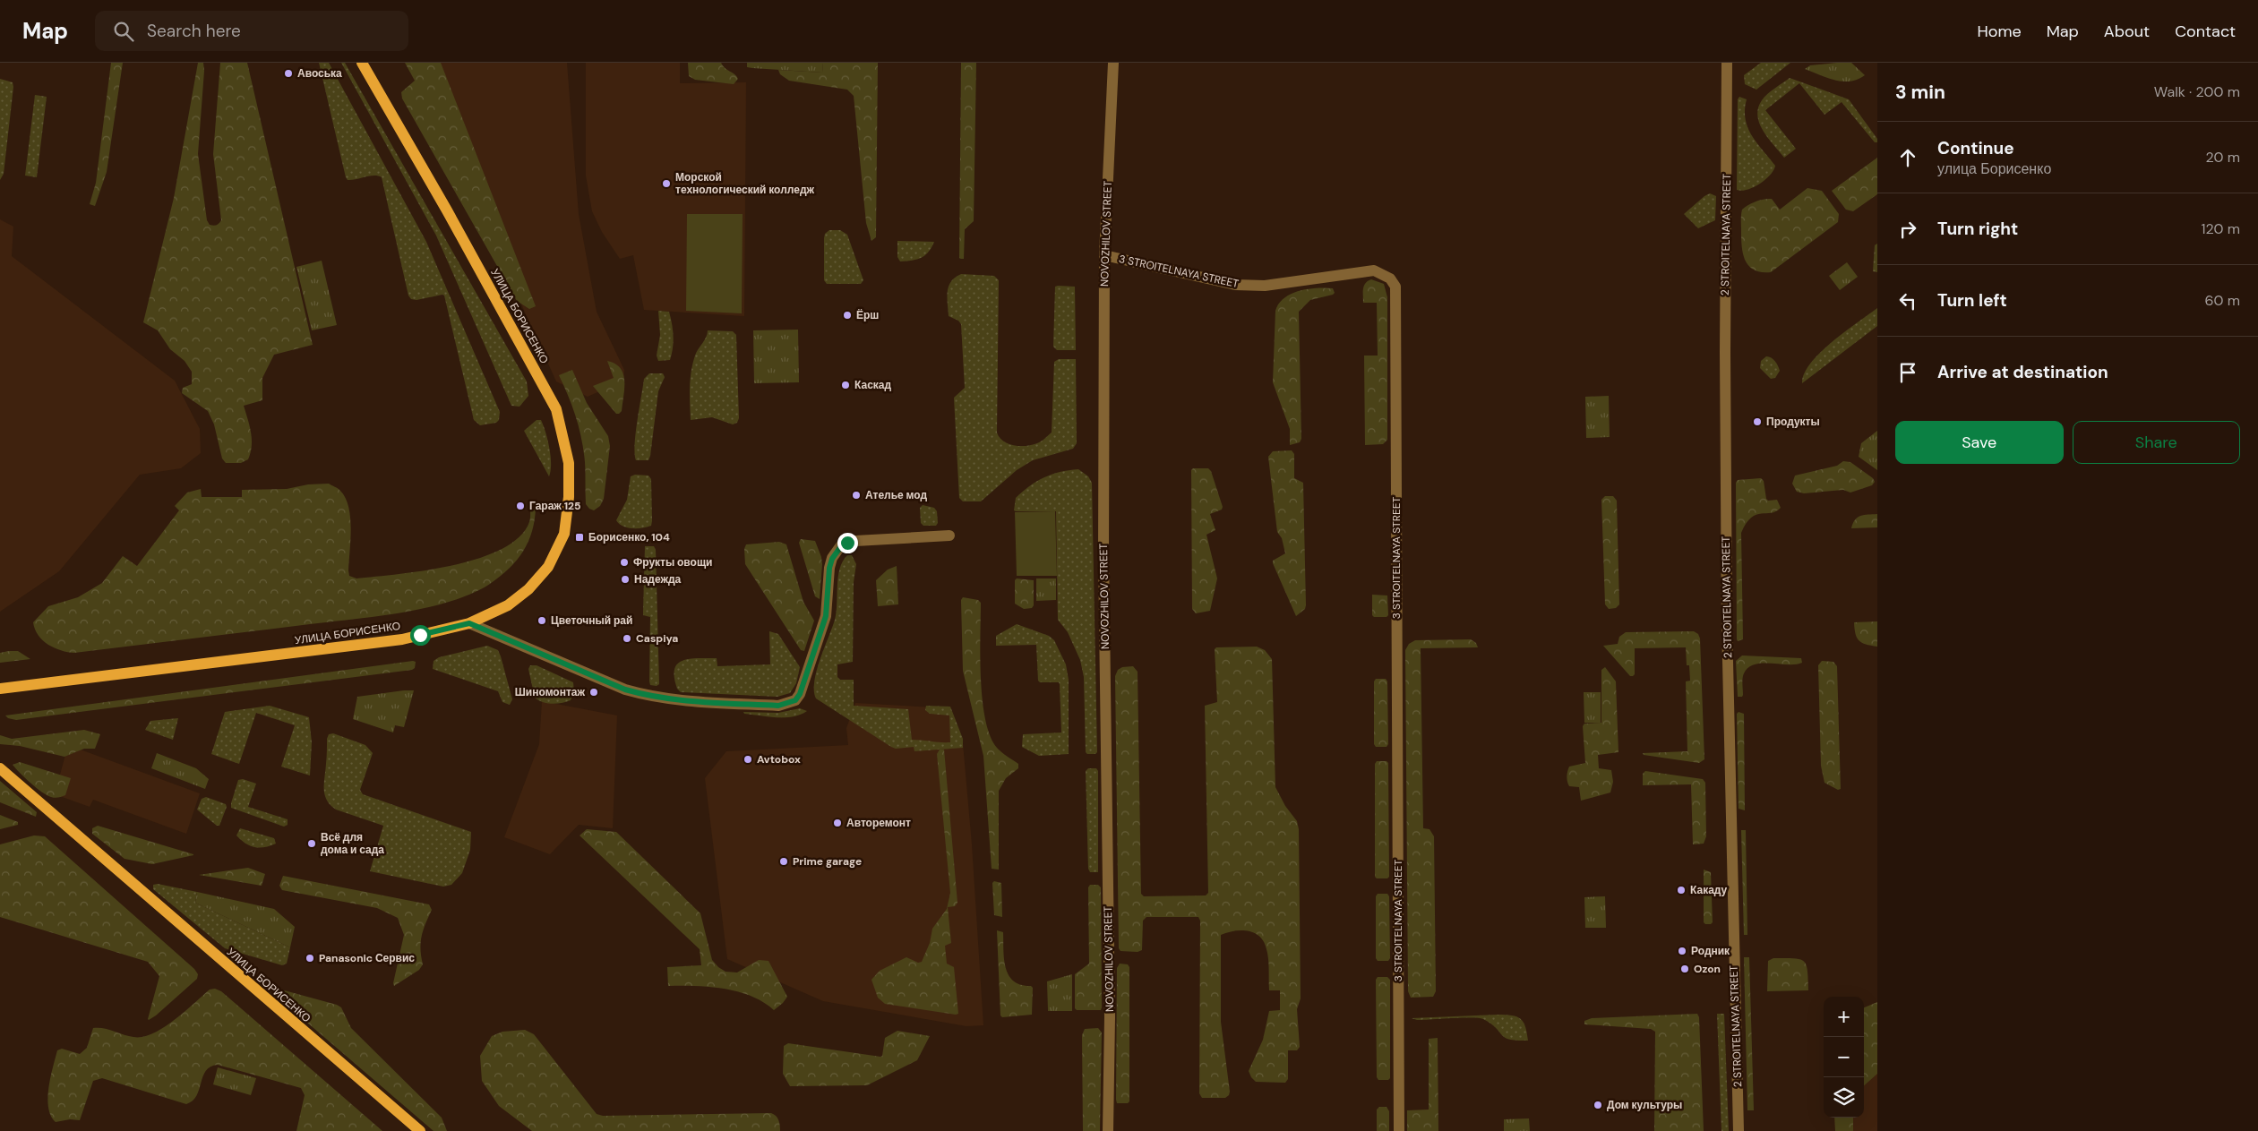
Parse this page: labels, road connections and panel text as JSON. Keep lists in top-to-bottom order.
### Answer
{
  "streets": {
    "main road": ["УЛИЦА БОРИСЕНКО"],
    "street": ["NOVOZHILOV STREET", "2 STROITELNAYA STREET", "3 STROITELNAYA STREET"]
  },
  "crossings": [
    ["NOVOZHILOV STREET", "3 STROITELNAYA STREET"]
  ],
  "places": {
    "other": [
      "Авоська",
      "Морской технологический колледж",
      "Ёрш",
      "Каскад",
      "Продукты",
      "Ателье мод",
      "Гараж 125",
      "Фрукты овощи",
      "Надежда",
      "Цветочный рай",
      "Caspiya",
      "Шиномонтаж",
      "Avtobox",
      "Авторемонт",
      "Всё для дома и сада",
      "Prime garage",
      "Какаду",
      "Родник",
      "Panasonic Сервис",
      "Ozon",
      "Дом культуры"
    ],
    "transit": ["Борисенко, 104"]
  },
  "page": {
    "header": "Map",
    "search": "Search here",
    "nav": [
      "Home",
      "Map",
      "About",
      "Contact"
    ],
    "heading": ["3 min", "Walk · 200 m"],
    "list": [
      ["Continue", "улица Борисенко", "20 m"],
      ["Turn right", "120 m"],
      ["Turn left", "60 m"],
      "Arrive at destination"
    ],
    "buttons": ["Save", "Share"],
    "map_buttons": ["+", "−"]
  }
}
